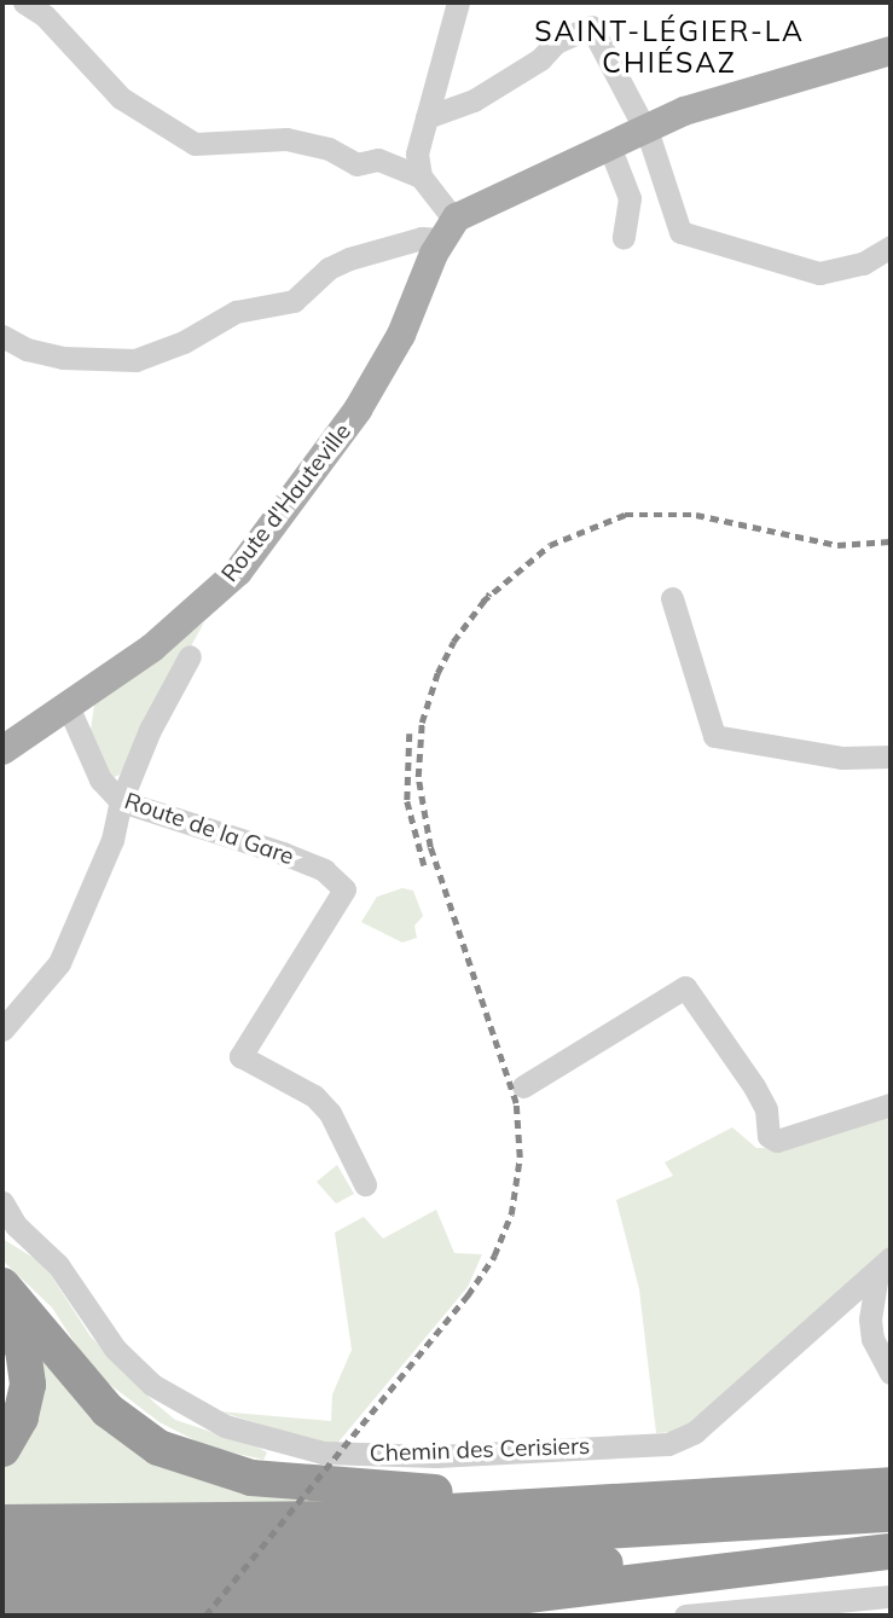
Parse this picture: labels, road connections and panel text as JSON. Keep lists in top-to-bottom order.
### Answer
{
  "streets": {
    "main road": ["Route d'Hauteville"],
    "street": ["Route de la Gare", "Chemin des Cerisiers"]
  },
  "crossings": [
    ["Route d'Hauteville", "Route de la Gare"]
  ],
  "districts": ["SAINT-LÉGIER-LA CHIÉSAZ"]
}
